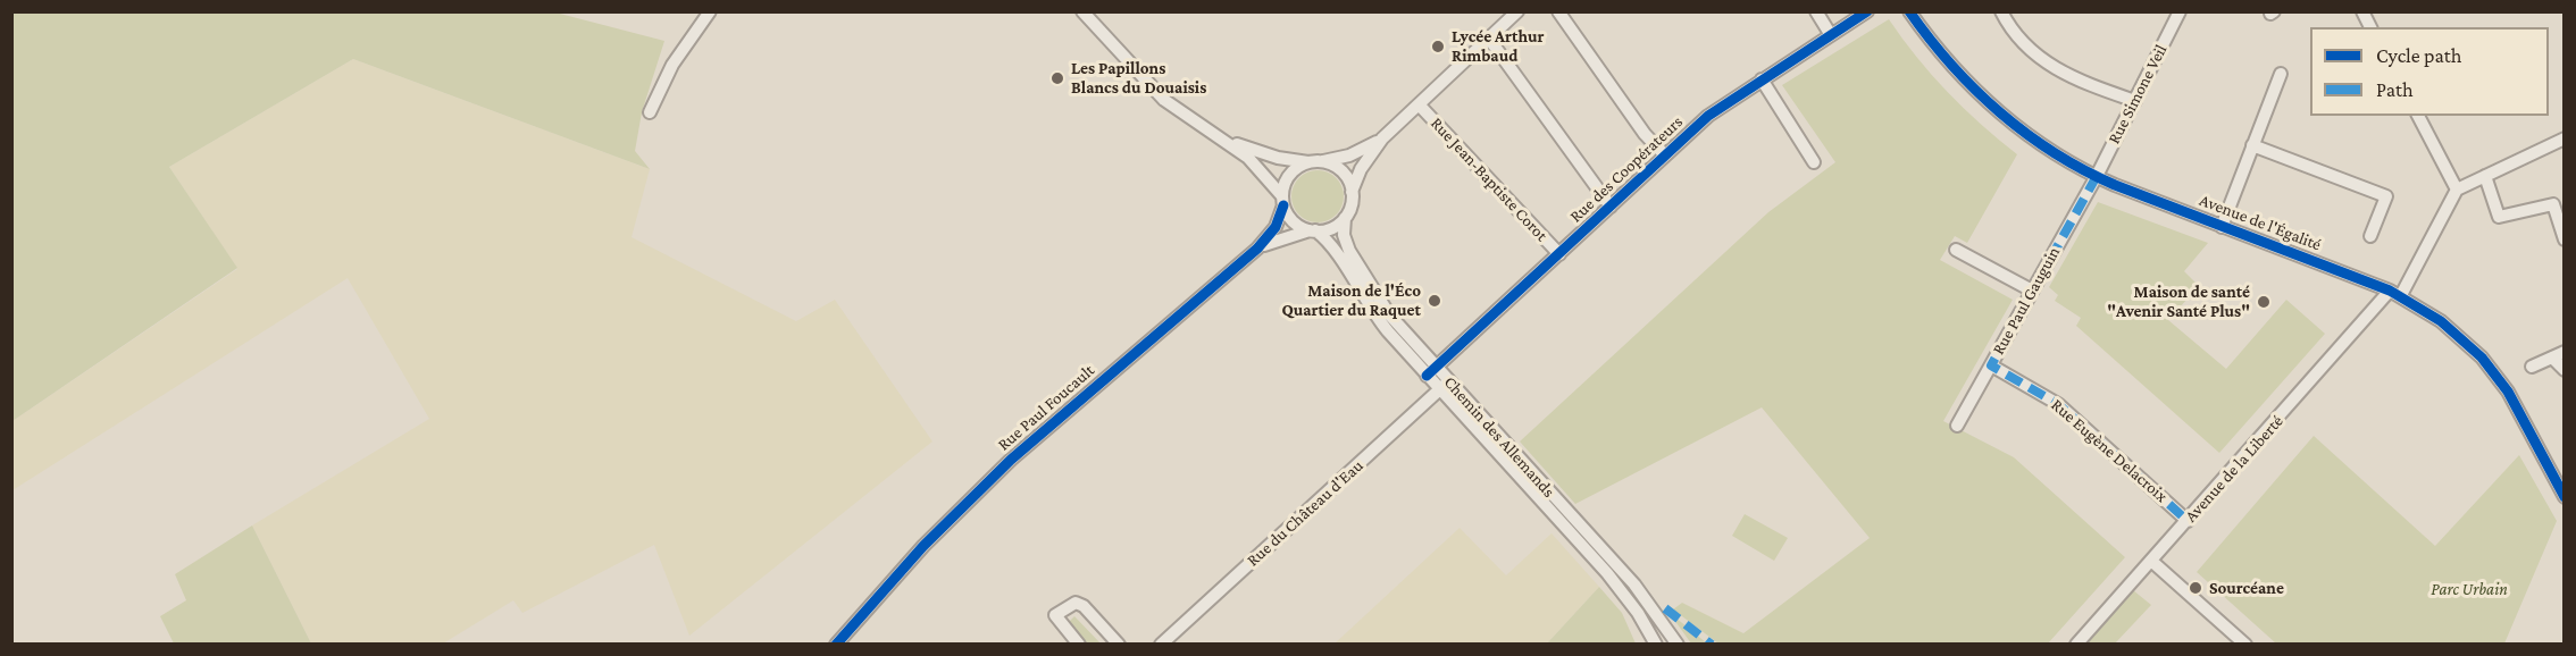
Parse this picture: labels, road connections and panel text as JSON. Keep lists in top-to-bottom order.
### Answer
{
  "streets": {
    "street": [
      "Rue Simone Veil",
      "Rue des Coopérateurs",
      "Rue Jean-Baptiste Corot",
      "Avenue de l'Égalité",
      "Rue Paul Gauguin",
      "Rue Paul Foucault",
      "Chemin des Allemands",
      "Rue Eugène Delacroix",
      "Avenue de la Liberté",
      "Rue du Château d'Eau"
    ]
  },
  "crossings": [
    ["Rue Simone Veil", "Avenue de l'Égalité"],
    ["Rue Simone Veil", "Rue Paul Gauguin"],
    ["Rue des Coopérateurs", "Rue Jean-Baptiste Corot"],
    ["Rue des Coopérateurs", "Chemin des Allemands"],
    ["Avenue de l'Égalité", "Rue Paul Gauguin"],
    ["Avenue de l'Égalité", "Avenue de la Liberté"],
    ["Rue Paul Gauguin", "Rue Eugène Delacroix"],
    ["Rue Paul Foucault", "Chemin des Allemands"],
    ["Chemin des Allemands", "Rue du Château d'Eau"],
    ["Rue Eugène Delacroix", "Avenue de la Liberté"]
  ],
  "parks": ["Parc Urbain"],
  "places": [
    "Lycée Arthur Rimbaud",
    "Les Papillons Blancs du Douaisis",
    "Maison de l'Éco Quartier du Raquet",
    "Maison de santé \"Avenir Santé Plus\"",
    "Sourcéane"
  ],
  "legend": ["Cycle path", "Path"]
}
